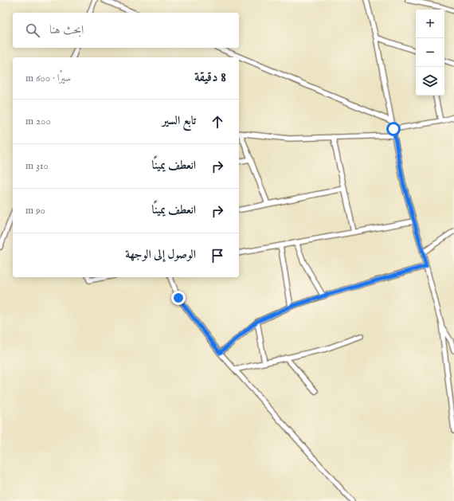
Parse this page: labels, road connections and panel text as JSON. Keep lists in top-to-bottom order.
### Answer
{
  "page": {
    "map_buttons": ["+", "−"],
    "search": "ابحث هنا",
    "heading": ["8 دقيقة", "سيرًا · 600 m"],
    "list": [
      ["تابع السير", "200 m"],
      ["انعطف يمينًا", "310 m"],
      ["انعطف يمينًا", "90 m"],
      "الوصول إلى الوجهة"
    ]
  }
}
